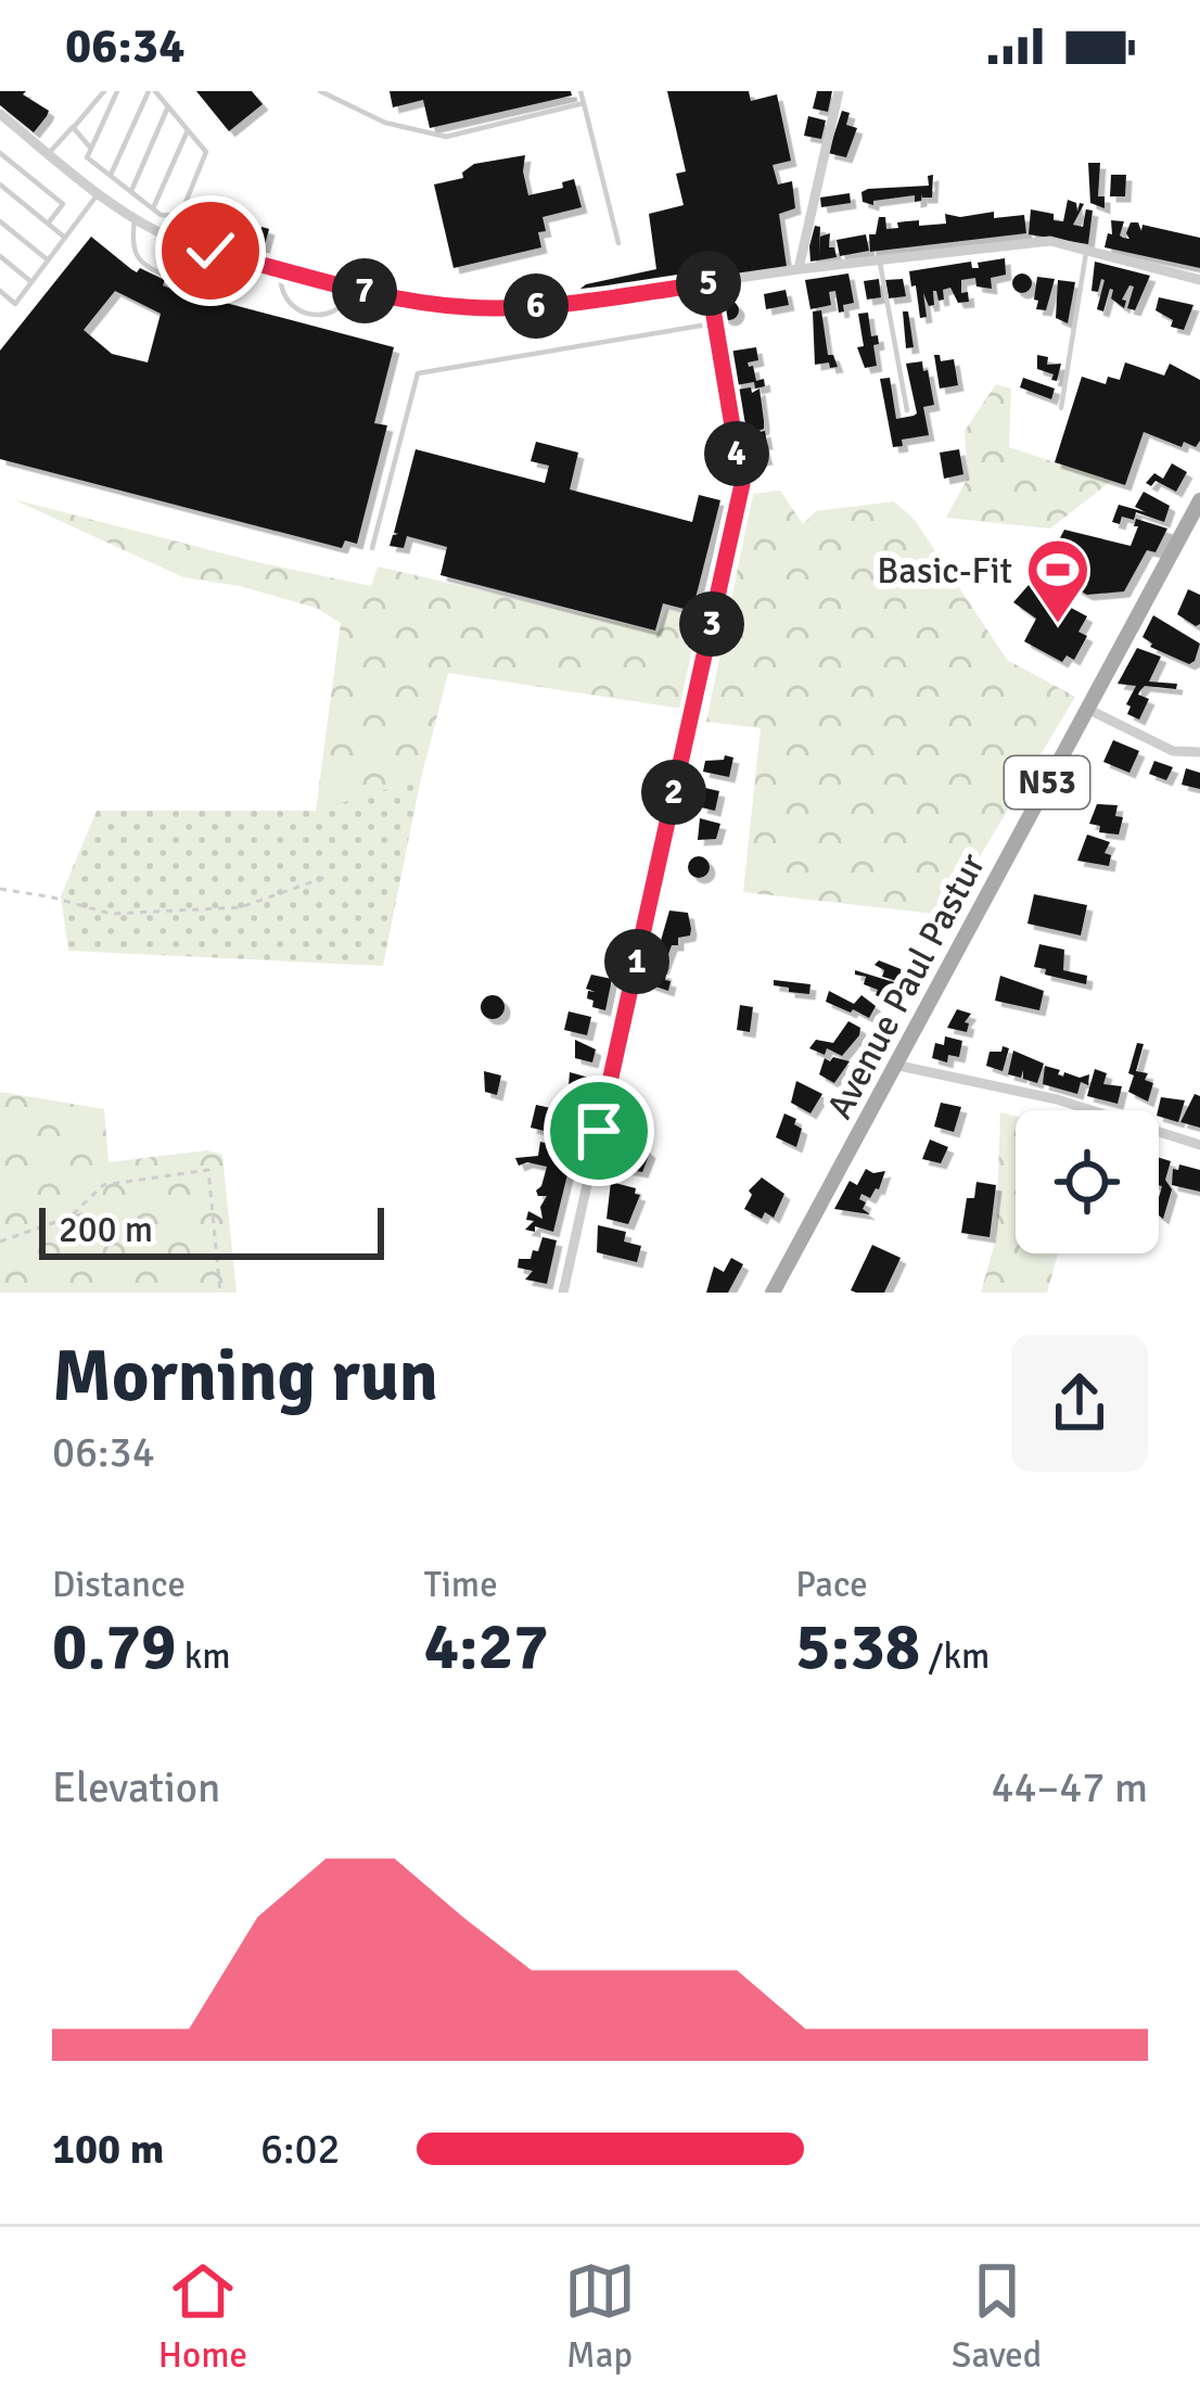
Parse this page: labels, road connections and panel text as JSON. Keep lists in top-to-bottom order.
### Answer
{
  "streets": {
    "main road": ["N53", "Avenue Paul Pastur"]
  },
  "places": {
    "sports": ["Basic-Fit"]
  },
  "scale_bar": "200 m",
  "page": {
    "status": "06:34",
    "pins": [
      "5",
      "7",
      "6",
      "4",
      "3",
      "2",
      "1"
    ],
    "scale": "200 m",
    "heading": ["Morning run", "06:34"],
    "stats": [
      ["Distance", "0.79 km"],
      ["Time", "4:27"],
      ["Pace", "5:38 /km"]
    ],
    "chart": ["Elevation", "44–47 m"],
    "list": [
      {
        "name": "100 m",
        "note": "6:02"
      }
    ],
    "tabs": ["Home", "Map", "Saved"]
  }
}
